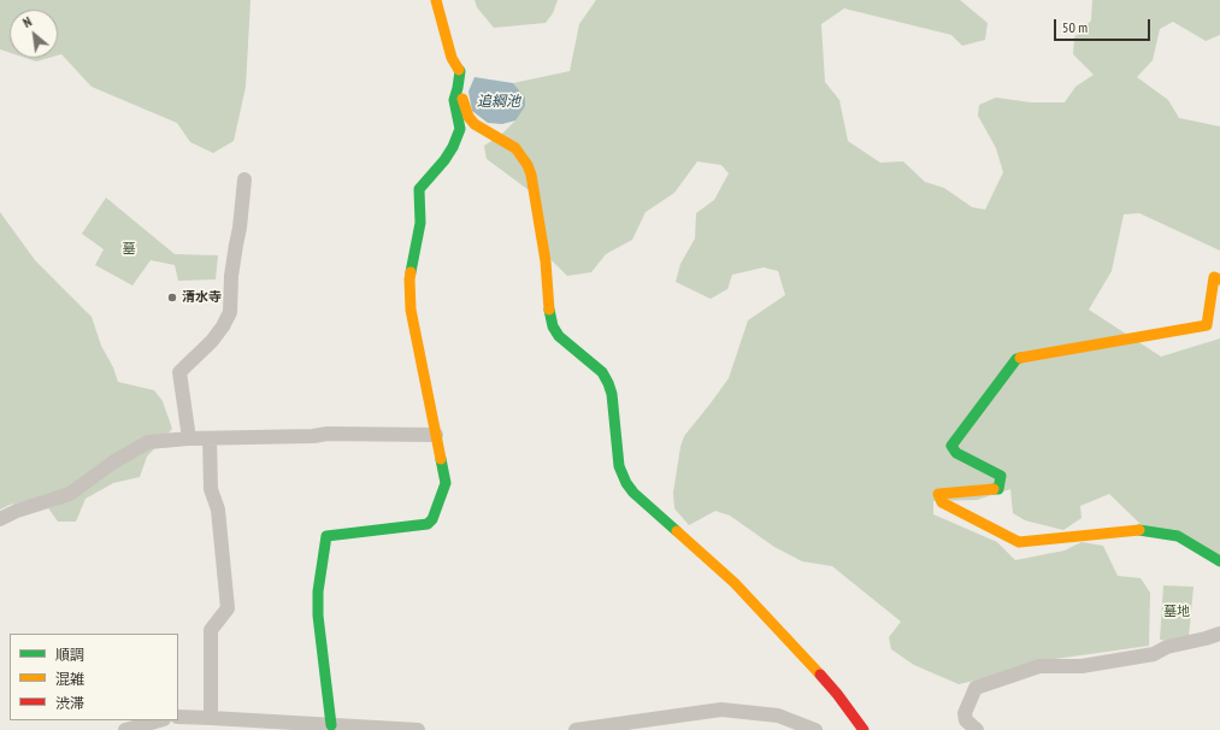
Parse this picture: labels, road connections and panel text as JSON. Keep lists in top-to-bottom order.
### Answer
{
  "water": ["追綱池"],
  "parks": ["墓", "墓地"],
  "places": ["清水寺"],
  "legend": ["順調", "混雑", "渋滞"],
  "scale_bar": "50 m",
  "north": "top left"
}
